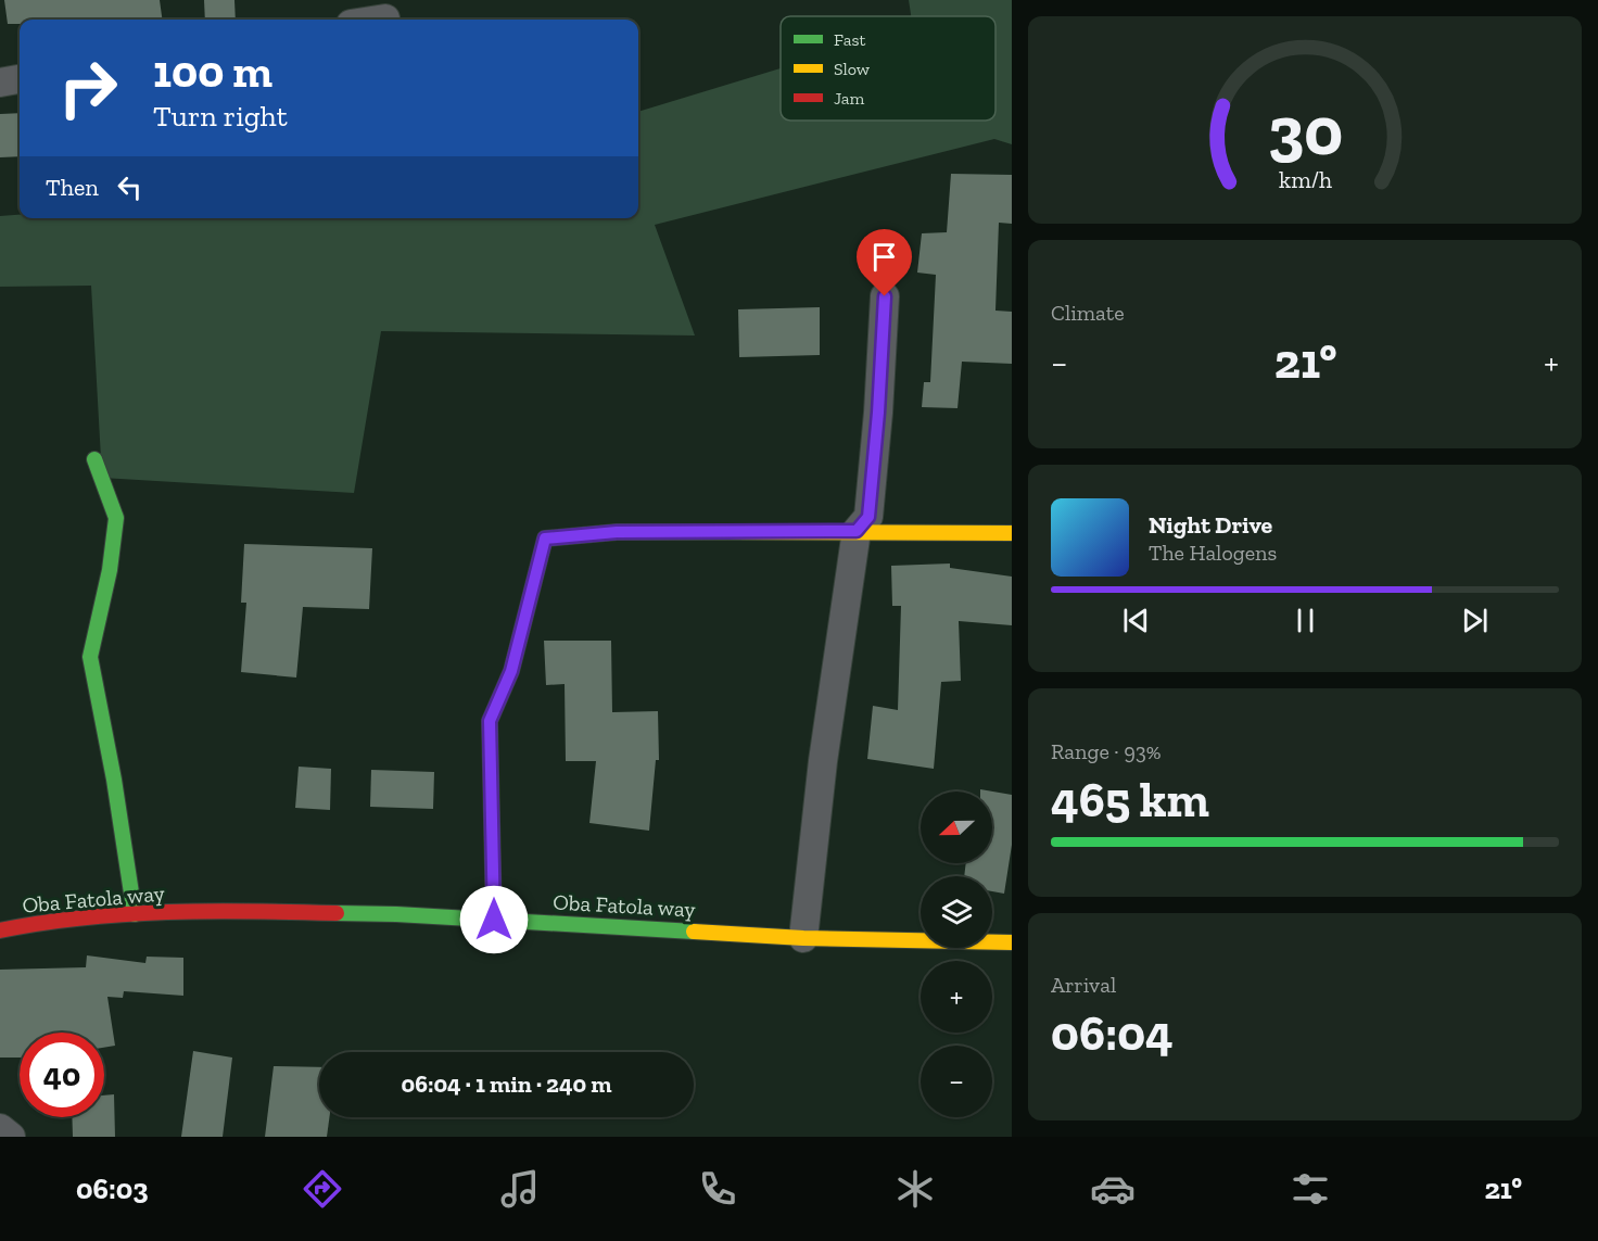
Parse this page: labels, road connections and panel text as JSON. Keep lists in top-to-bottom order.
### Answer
{
  "streets": {
    "street": ["Oba Fatola way"]
  },
  "legend": ["Fast", "Slow", "Jam"],
  "north": "left",
  "page": {
    "turn": ["100 m", "Turn right"],
    "then": "Then",
    "tile": [
      "Climate",
      ["Range · 93%", "465 km"],
      ["Arrival", "06:04"]
    ],
    "heat": ["−", "21°", "+"],
    "song": ["Night Drive", "The Halogens"],
    "map_buttons": ["+", "−"],
    "limit": "40",
    "trip": "06:04 · 1 min · 240 m",
    "tabs": ["06:03", "21°"],
    "gauge": ["30", "km/h"]
  }
}
